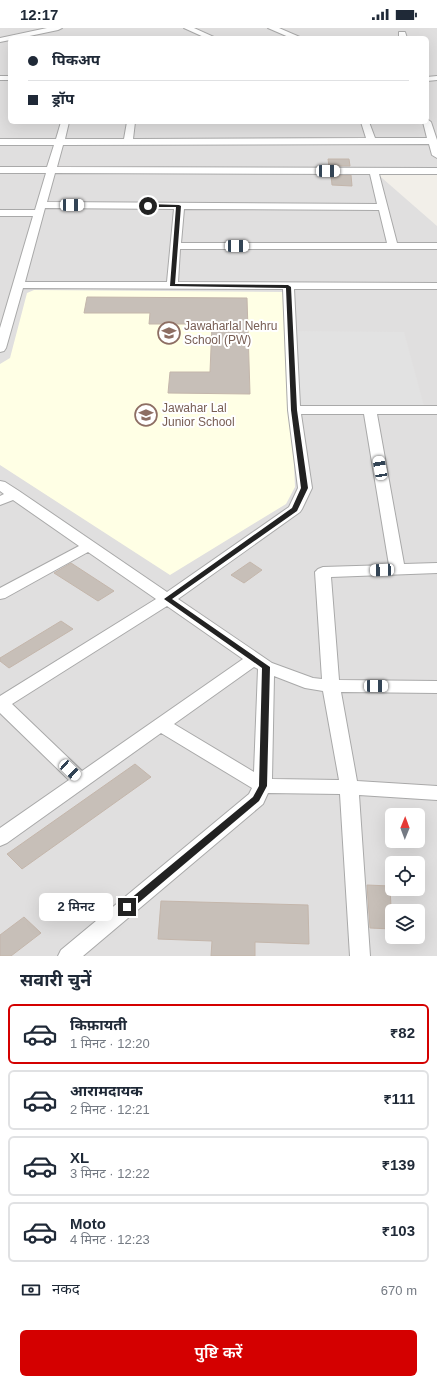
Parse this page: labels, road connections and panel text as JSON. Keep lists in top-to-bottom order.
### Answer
{
  "places": {
    "school or university": ["Jawaharlal Nehru School (PW)", "Jawahar Lal Junior School"]
  },
  "north": "top",
  "page": {
    "status": "12:17",
    "banner": ["पिकअप", "ड्रॉप"],
    "bubble": "2 मिनट",
    "heading": "सवारी चुनें",
    "list": [
      {
        "name": "किफ़ायती",
        "note": "1 मिनट · 12:20",
        "value": "₹82"
      },
      {
        "name": "आरामदायक",
        "note": "2 मिनट · 12:21",
        "value": "₹111"
      },
      {
        "name": "XL",
        "note": "3 मिनट · 12:22",
        "value": "₹139"
      },
      {
        "name": "Moto",
        "note": "4 मिनट · 12:23",
        "value": "₹103"
      }
    ],
    "pay": ["नकद", "670 m"],
    "buttons": "पुष्टि करें"
  }
}
